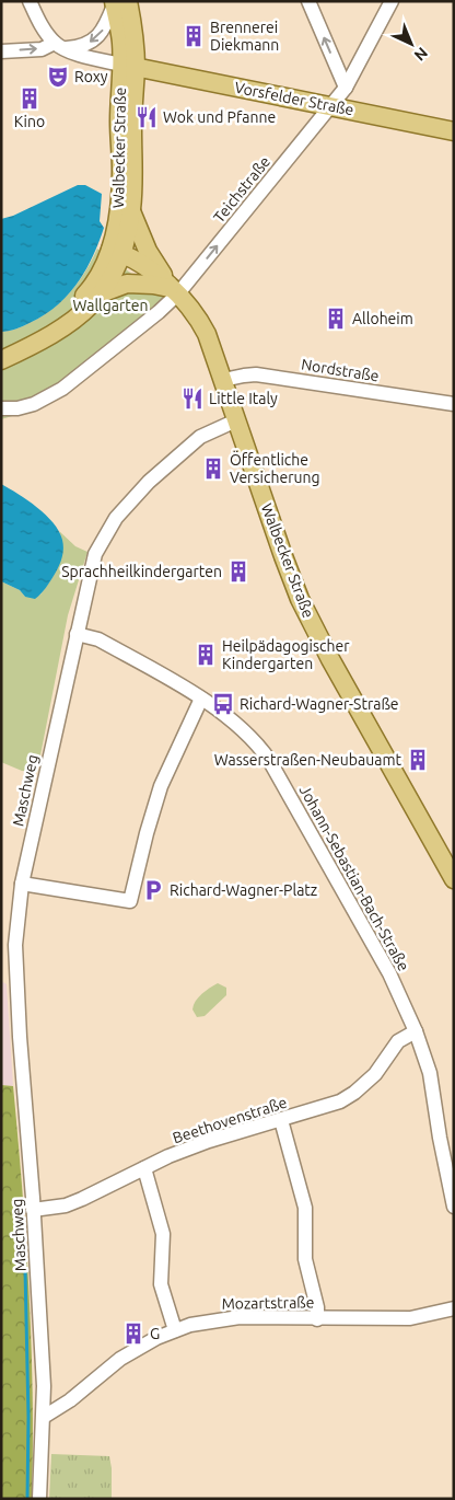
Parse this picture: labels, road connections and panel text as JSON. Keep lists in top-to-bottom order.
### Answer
{
  "streets": {
    "main road": ["Vorsfelder Straße", "Walbecker Straße"],
    "street": [
      "Teichstraße",
      "Nordstraße",
      "Maschweg",
      "Johann-Sebastian-Bach-Straße",
      "Beethovenstraße",
      "Mozartstraße"
    ]
  },
  "crossings": [
    ["Vorsfelder Straße", "Walbecker Straße"],
    ["Vorsfelder Straße", "Teichstraße"],
    ["Walbecker Straße", "Teichstraße"],
    ["Walbecker Straße", "Nordstraße"],
    ["Walbecker Straße", "Maschweg"],
    ["Maschweg", "Johann-Sebastian-Bach-Straße"],
    ["Maschweg", "Beethovenstraße"],
    ["Maschweg", "Mozartstraße"],
    ["Johann-Sebastian-Bach-Straße", "Beethovenstraße"]
  ],
  "one_way": ["Teichstraße"],
  "parks": ["Wallgarten"],
  "places": {
    "building": [
      "Brennerei Diekmann",
      "Kino",
      "Alloheim",
      "Öffentliche Versicherung",
      "Sprachheilkindergarten",
      "Heilpädagogischer Kindergarten",
      "Wasserstraßen-Neubauamt",
      "G"
    ],
    "theatre": ["Roxy"],
    "restaurant": ["Wok und Pfanne", "Little Italy"],
    "bus stop": ["Richard-Wagner-Straße"],
    "parking": ["Richard-Wagner-Platz"]
  },
  "north": "bottom right"
}
